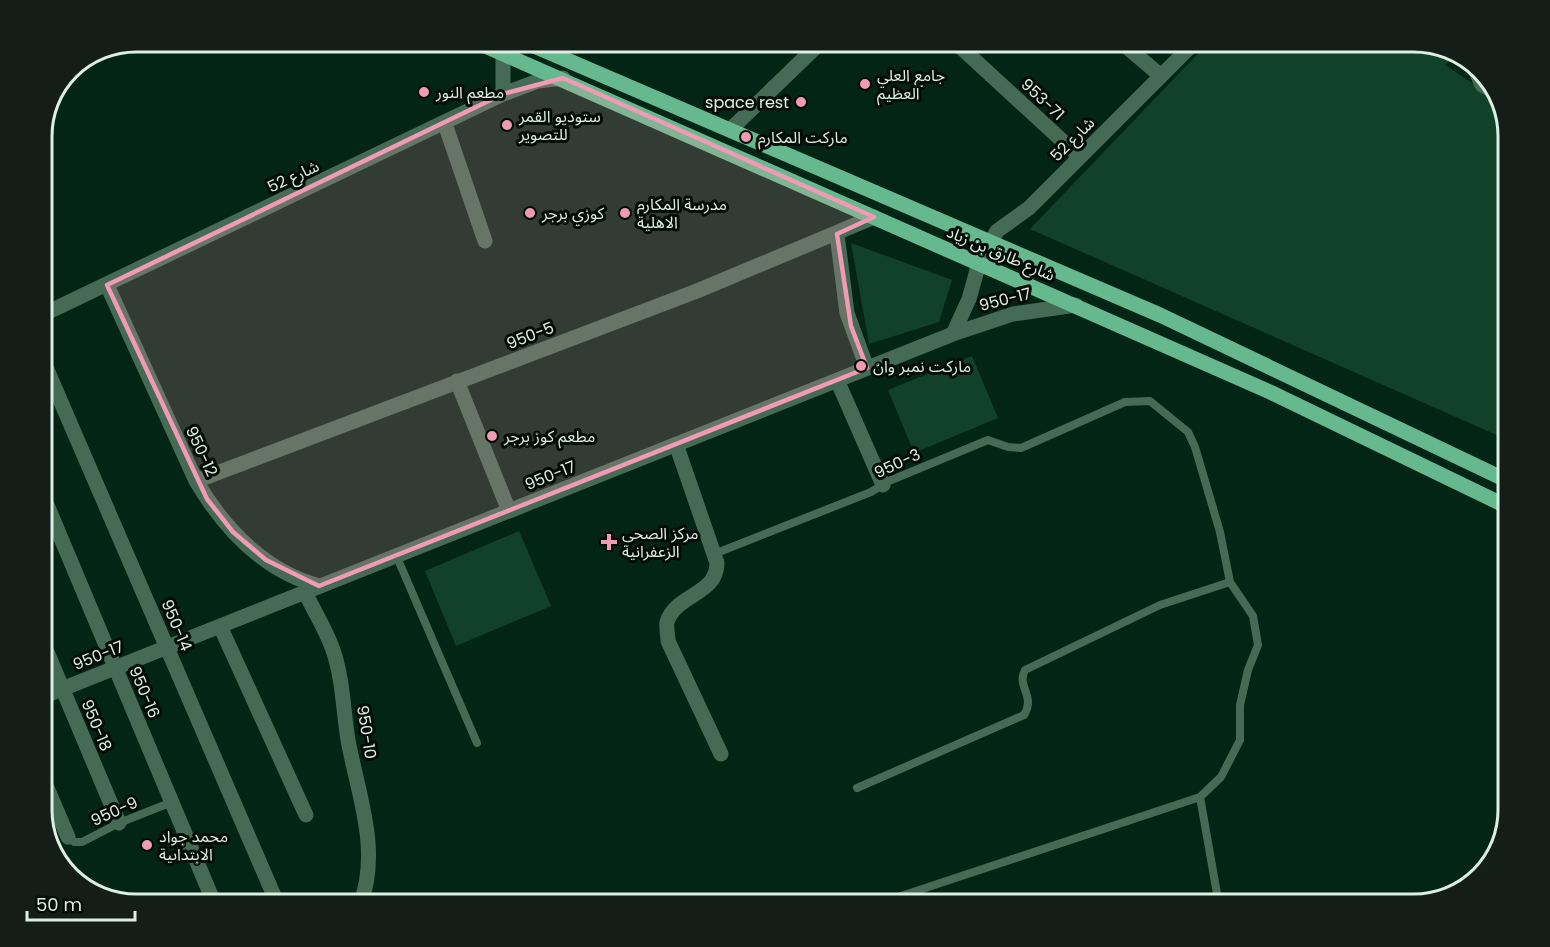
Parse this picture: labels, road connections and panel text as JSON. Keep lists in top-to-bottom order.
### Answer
{
  "streets": {
    "main road": ["شارع طارق بن زياد"],
    "street": [
      "953-71",
      "شارع 52",
      "950-17",
      "950-5",
      "950-12",
      "950-14",
      "950-16",
      "950-18",
      "950-10"
    ],
    "lane": ["950-3", "950-9"]
  },
  "crossings": [
    ["953-71", "شارع 52"],
    ["شارع 52", "شارع طارق بن زياد"],
    ["شارع 52", "950-17"],
    ["شارع 52", "950-12"],
    ["شارع طارق بن زياد", "950-17"],
    ["شارع طارق بن زياد", "950-5"],
    ["950-17", "950-12"],
    ["950-17", "950-14"],
    ["950-17", "950-16"],
    ["950-17", "950-18"],
    ["950-17", "950-10"],
    ["950-5", "950-12"],
    ["950-12", "950-10"],
    ["950-16", "950-9"],
    ["950-18", "950-9"]
  ],
  "places": {
    "other": [
      "جامع العلي العظيم",
      "مطعم النور",
      "space rest",
      "ستوديو القمر للتصوير",
      "ماركت المكارم",
      "كوزي برجر",
      "مدرسة المكارم الاهلية",
      "ماركت نمبر وان",
      "مطعم كوز برجر",
      "محمد جواد الابتداىية"
    ],
    "health": ["مركز الصحي الزعفرانية"]
  },
  "scale_bar": "50 m"
}
